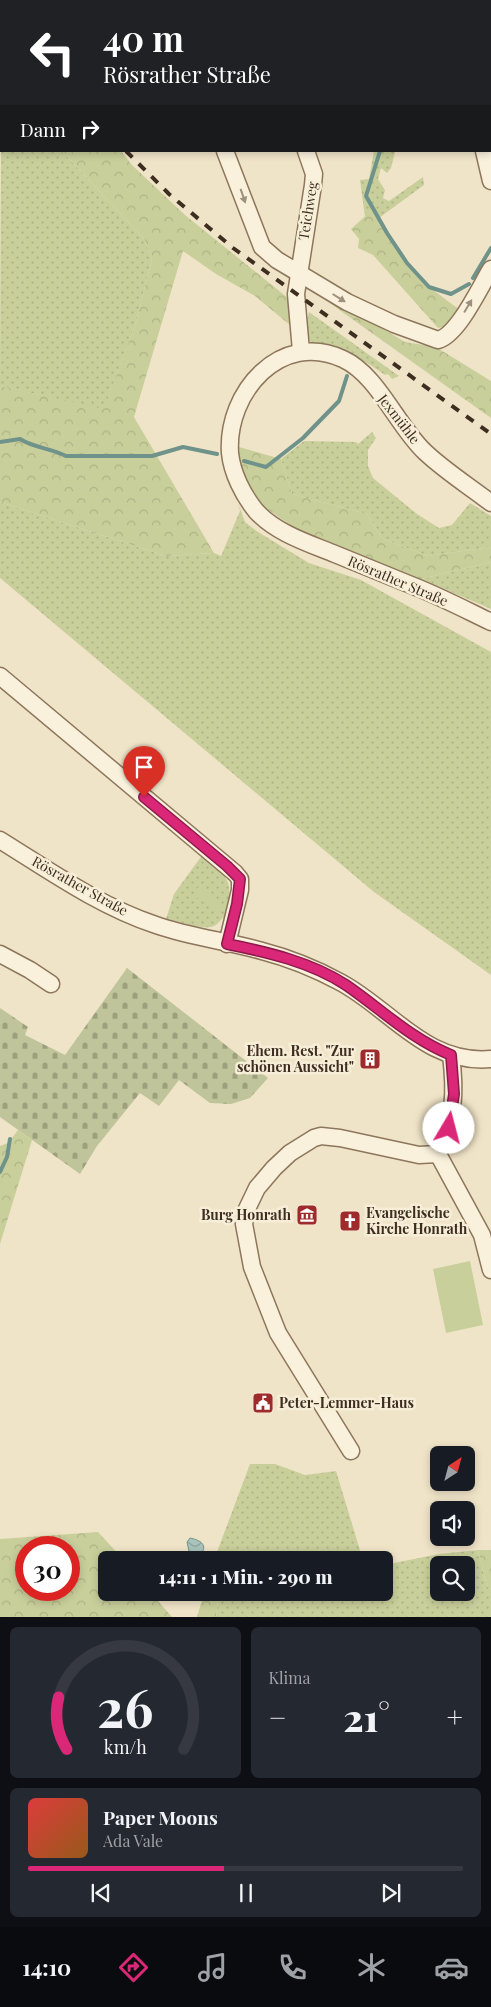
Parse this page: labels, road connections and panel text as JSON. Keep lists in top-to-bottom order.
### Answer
{
  "streets": {
    "street": ["Teichweg", "Jexmühle", "Rösrather Straße"]
  },
  "crossings": [
    ["Jexmühle", "Rösrather Straße"]
  ],
  "places": {
    "building": ["Ehem. Rest. \"Zur schönen Aussicht\""],
    "museum": ["Burg Honrath"],
    "church": ["Evangelische Kirche Honrath"],
    "public building": ["Peter-Lemmer-Haus"]
  },
  "north": "top right",
  "page": {
    "turn": ["40 m", "Rösrather Straße"],
    "then": "Dann",
    "limit": "30",
    "trip": "14:11 · 1 Min. · 290 m",
    "tile": "Klima",
    "heat": ["−", "21°", "+"],
    "song": ["Paper Moons", "Ada Vale"],
    "tabs": "14:10",
    "gauge": ["26", "km/h"]
  }
}
